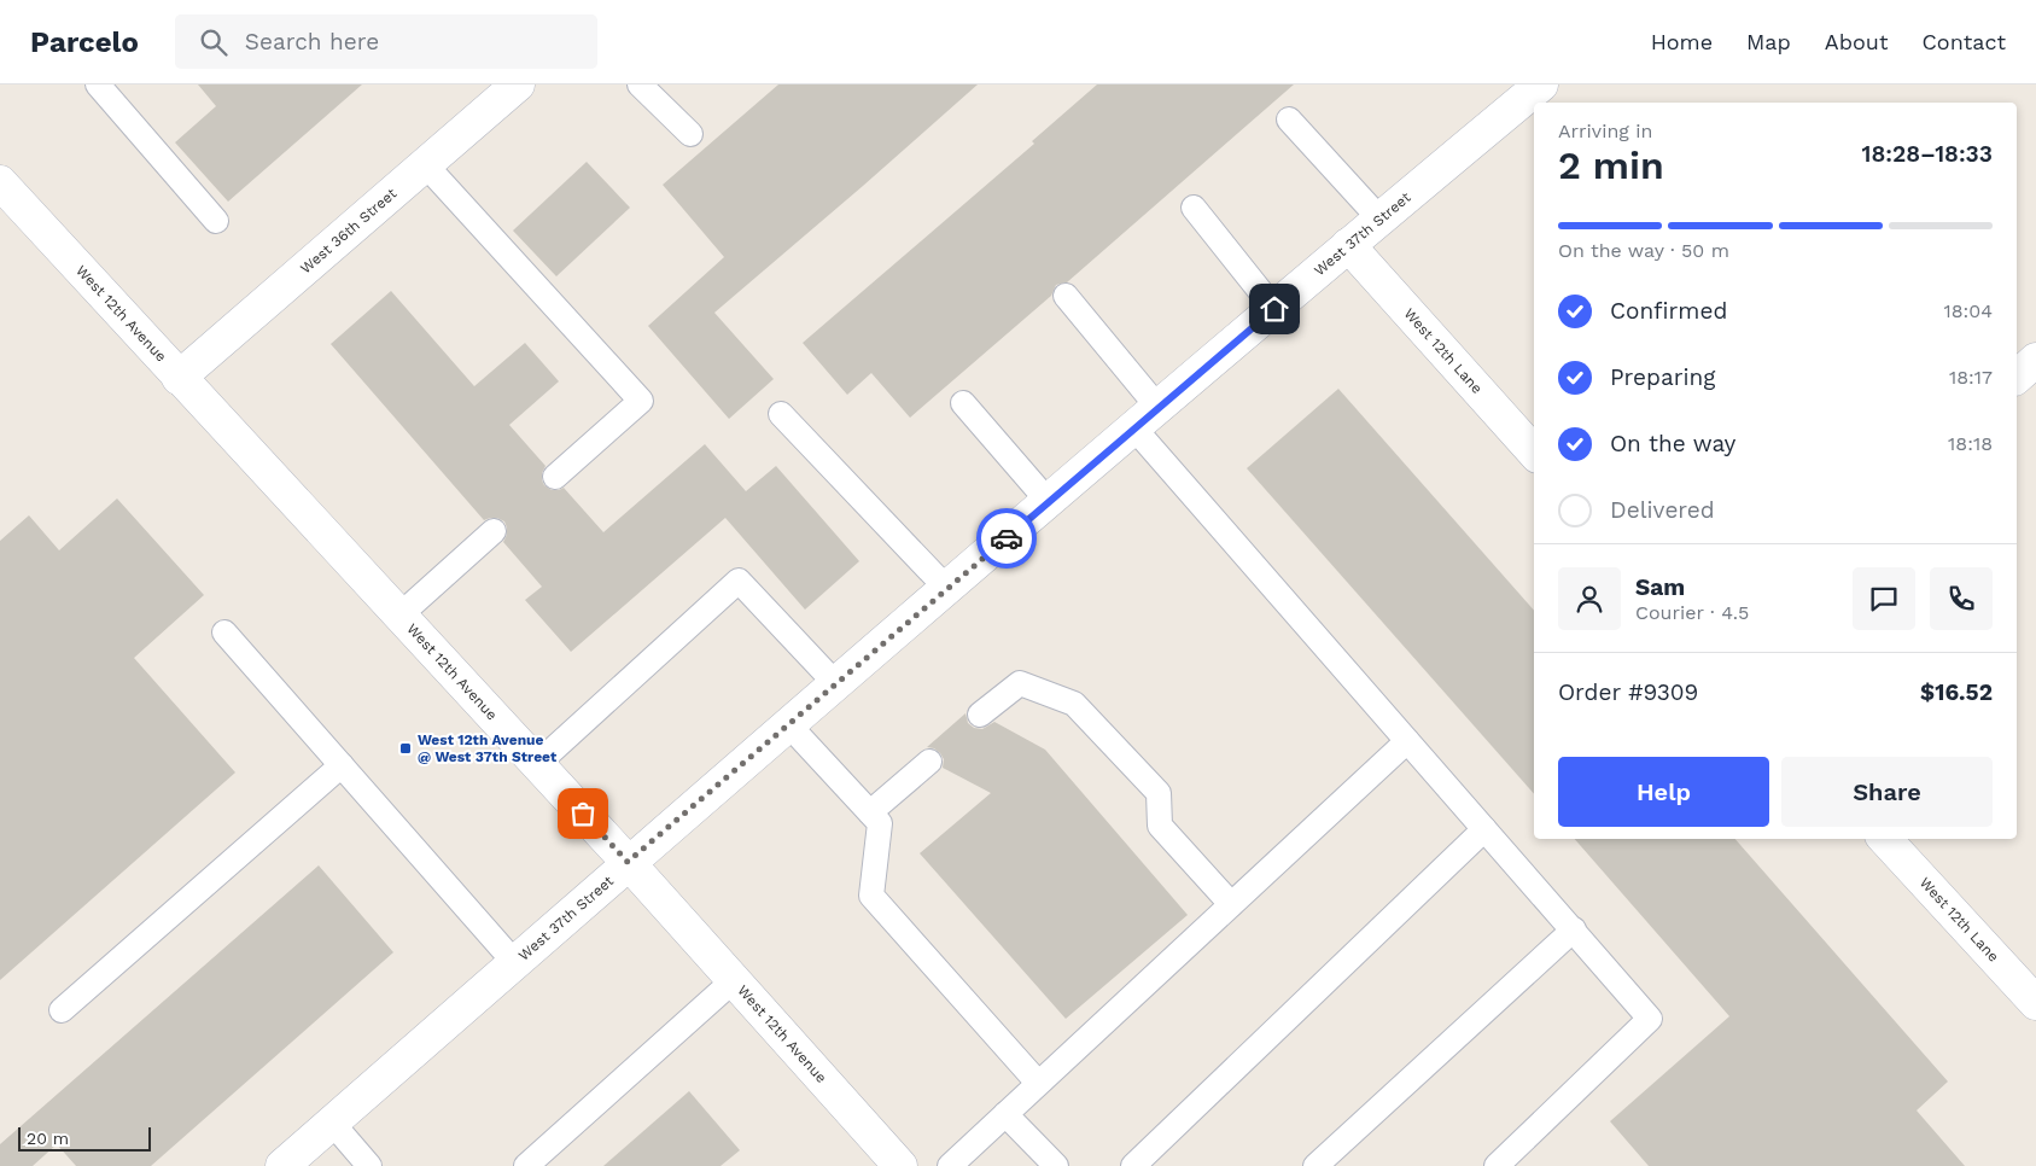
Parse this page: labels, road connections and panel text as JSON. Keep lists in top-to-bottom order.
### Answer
{
  "streets": {
    "street": [
      "West 36th Street",
      "West 37th Street",
      "West 12th Avenue",
      "West 12th Lane"
    ]
  },
  "crossings": [
    ["West 36th Street", "West 12th Avenue"],
    ["West 37th Street", "West 12th Avenue"],
    ["West 37th Street", "West 12th Lane"]
  ],
  "places": {
    "transit": ["West 12th Avenue @ West 37th Street"]
  },
  "scale_bar": "20 m",
  "page": {
    "header": "Parcelo",
    "search": "Search here",
    "nav": [
      "Home",
      "Map",
      "About",
      "Contact"
    ],
    "heading": ["2 min", "Arriving in", "18:28–18:33"],
    "panel": [
      "Sam",
      "Courier · 4.5",
      "Order #9309",
      "$16.52"
    ],
    "bar": "On the way · 50 m",
    "list": [
      ["Confirmed", "18:04"],
      ["Preparing", "18:17"],
      ["On the way", "18:18"],
      "Delivered"
    ],
    "buttons": ["Help", "Share"],
    "scale": "20 m"
  }
}
